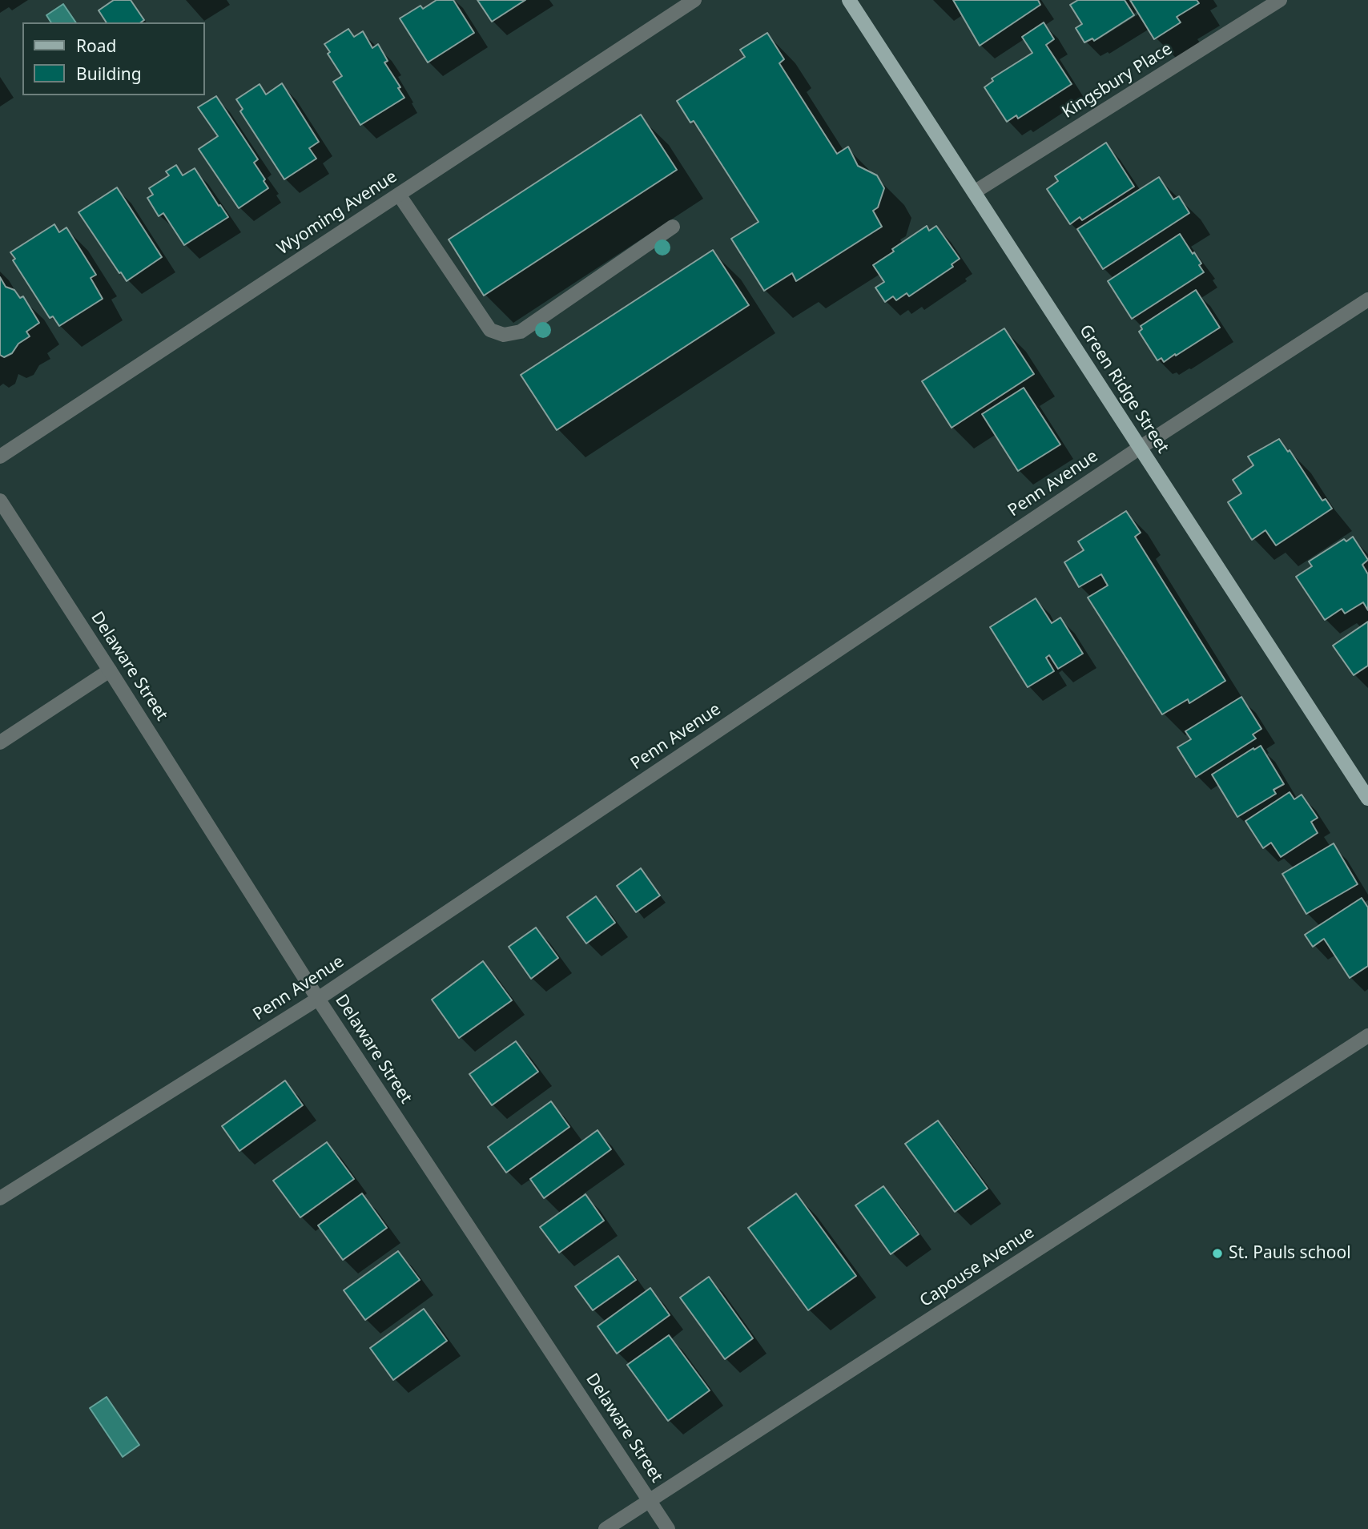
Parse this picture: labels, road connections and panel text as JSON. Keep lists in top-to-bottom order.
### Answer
{
  "streets": {
    "main road": ["Green Ridge Street"],
    "street": [
      "Kingsbury Place",
      "Wyoming Avenue",
      "Penn Avenue",
      "Delaware Street",
      "Capouse Avenue"
    ]
  },
  "crossings": [
    ["Kingsbury Place", "Green Ridge Street"],
    ["Green Ridge Street", "Penn Avenue"],
    ["Penn Avenue", "Delaware Street"],
    ["Delaware Street", "Capouse Avenue"]
  ],
  "places": ["St. Pauls school"],
  "legend": ["Road", "Building"]
}
